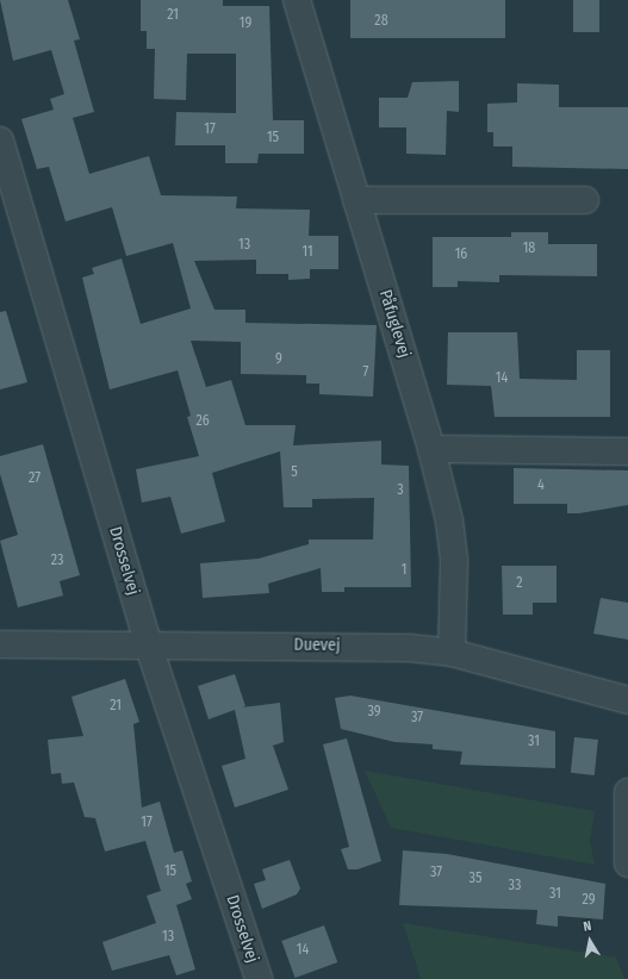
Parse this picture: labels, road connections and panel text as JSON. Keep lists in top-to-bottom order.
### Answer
{
  "streets": {
    "street": ["Påfuglevej", "Drosselvej", "Duevej"]
  },
  "crossings": [
    ["Påfuglevej", "Duevej"],
    ["Drosselvej", "Duevej"]
  ],
  "house_numbers": [
    "21",
    "28",
    "19",
    "17",
    "15",
    "13",
    "18",
    "11",
    "16",
    "9",
    "7",
    "14",
    "26",
    "5",
    "27",
    "4",
    "3",
    "23",
    "1",
    "2",
    "21",
    "39",
    "37",
    "31",
    "17",
    "15",
    "37",
    "35",
    "33",
    "31",
    "29",
    "13",
    "14"
  ],
  "north": "top"
}
